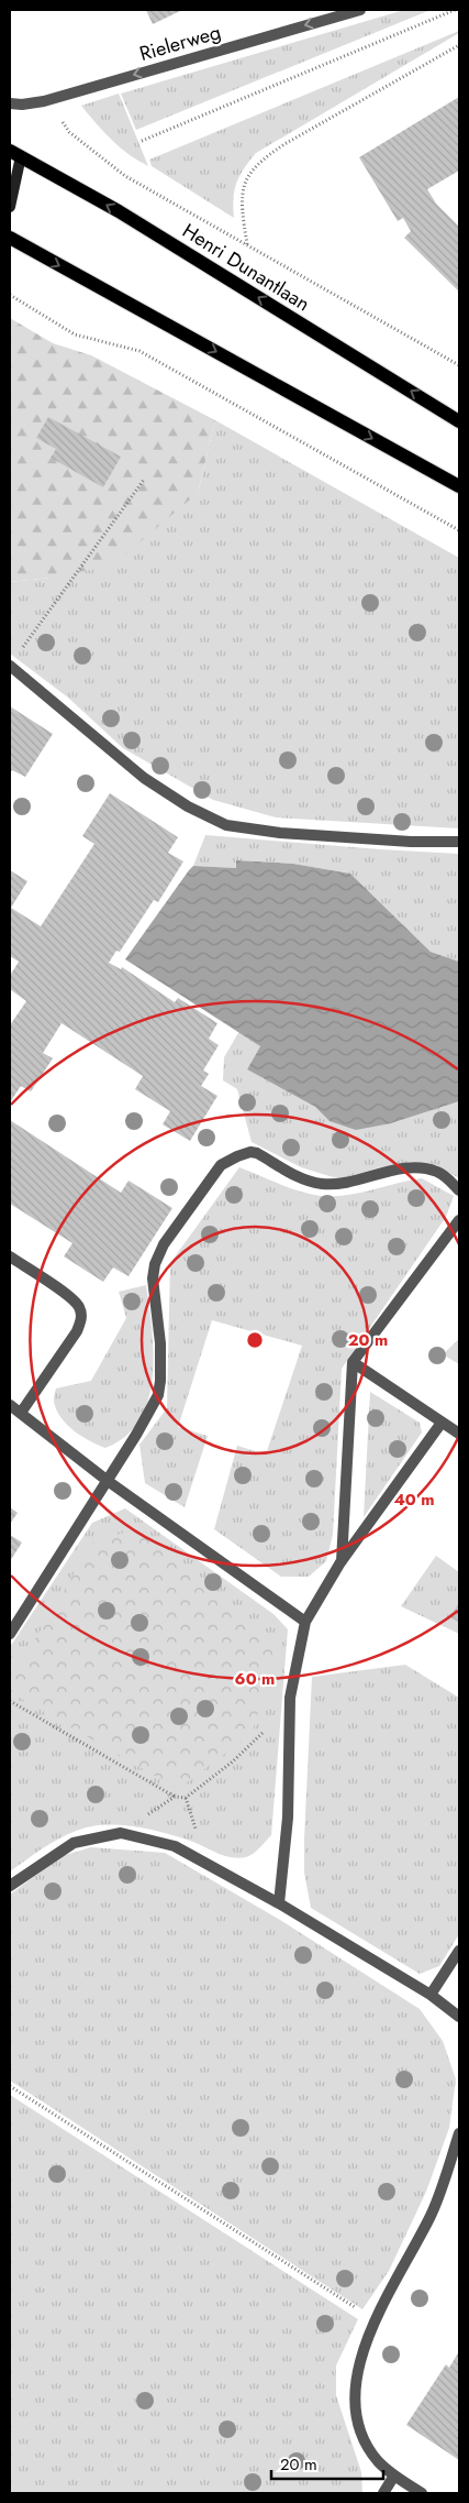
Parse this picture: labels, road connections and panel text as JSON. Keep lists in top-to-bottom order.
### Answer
{
  "streets": {
    "main road": ["Henri Dunantlaan"],
    "street": ["Rielerweg"]
  },
  "crossings": [
    ["Rielerweg", "Henri Dunantlaan"]
  ],
  "one_way": ["Rielerweg"],
  "scale_bar": "20 m",
  "rings": ["20 m", "40 m", "60 m"]
}
